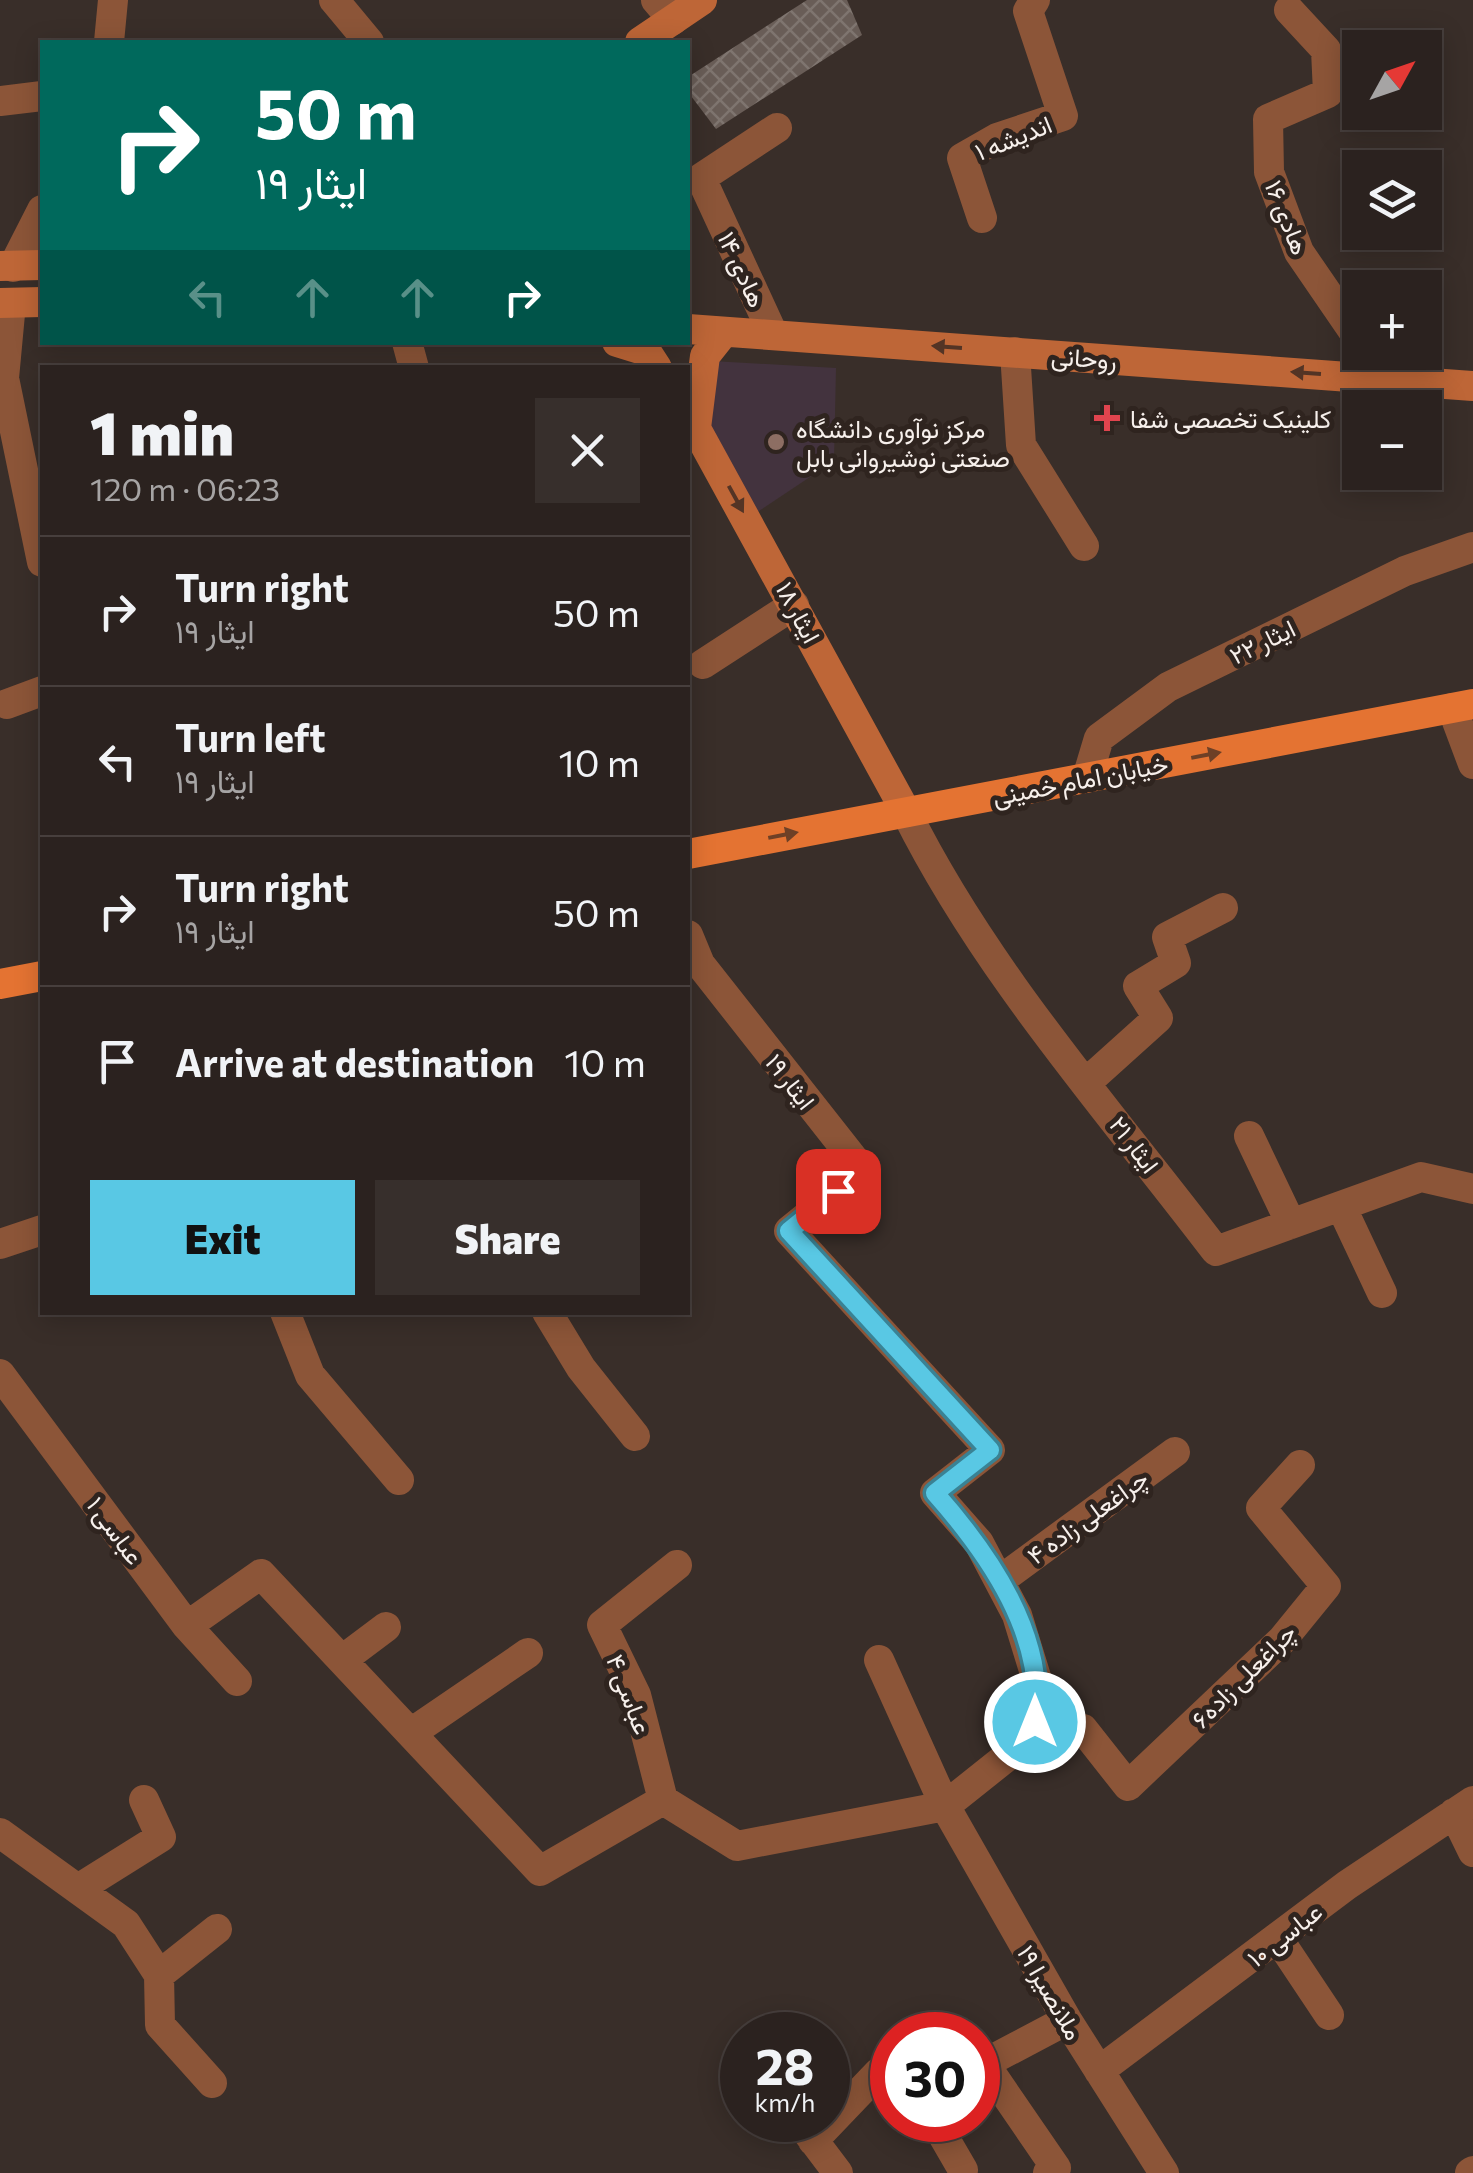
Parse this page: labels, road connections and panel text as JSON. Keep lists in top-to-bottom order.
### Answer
{
  "streets": {
    "main road": ["روحانی", "ایثار ۱۸", "خیابان امام خمینی"],
    "street": [
      "اندیشه ۱",
      "هادی ۱۶",
      "هادی ۱۴",
      "ایثار ۲۲",
      "ایثار ١٩",
      "ایثار ۲۱",
      "چراغعلی زاده ۴",
      "عباسی ۱",
      "چراغعلی زاده۶",
      "عباسی ۴",
      "عباسی ۱۰",
      "ملانصیرا ۱۹"
    ]
  },
  "crossings": [
    ["هادی ۱۴", "روحانی"],
    ["ایثار ۱۸", "خیابان امام خمینی"],
    ["ایثار ۱۸", "ایثار ۲۱"],
    ["ایثار ۲۲", "خیابان امام خمینی"],
    ["خیابان امام خمینی", "ایثار ۲۱"],
    ["ایثار ١٩", "چراغعلی زاده ۴"],
    ["ایثار ١٩", "چراغعلی زاده۶"],
    ["عباسی ۱۰", "ملانصیرا ۱۹"]
  ],
  "one_way": ["روحانی", "ایثار ۱۸", "خیابان امام خمینی"],
  "places": {
    "health": ["کلینیک تخصصی شفا"],
    "other": ["مرکز نوآوری دانشگاه صنعتی نوشیروانی بابل"]
  },
  "north": "top right",
  "page": {
    "map_buttons": ["+", "−"],
    "turn": ["50 m", "ایثار ١٩"],
    "heading": ["1 min", "120 m · 06:23"],
    "list": [
      {
        "name": "Turn right",
        "note": "ایثار ١٩",
        "value": "50 m"
      },
      {
        "name": "Turn left",
        "note": "ایثار ١٩",
        "value": "10 m"
      },
      {
        "name": "Turn right",
        "note": "ایثار ١٩",
        "value": "50 m"
      },
      {
        "name": "Arrive at destination",
        "value": "10 m"
      }
    ],
    "buttons": ["Exit", "Share"],
    "speed": "28 km/h",
    "limit": "30"
  }
}
